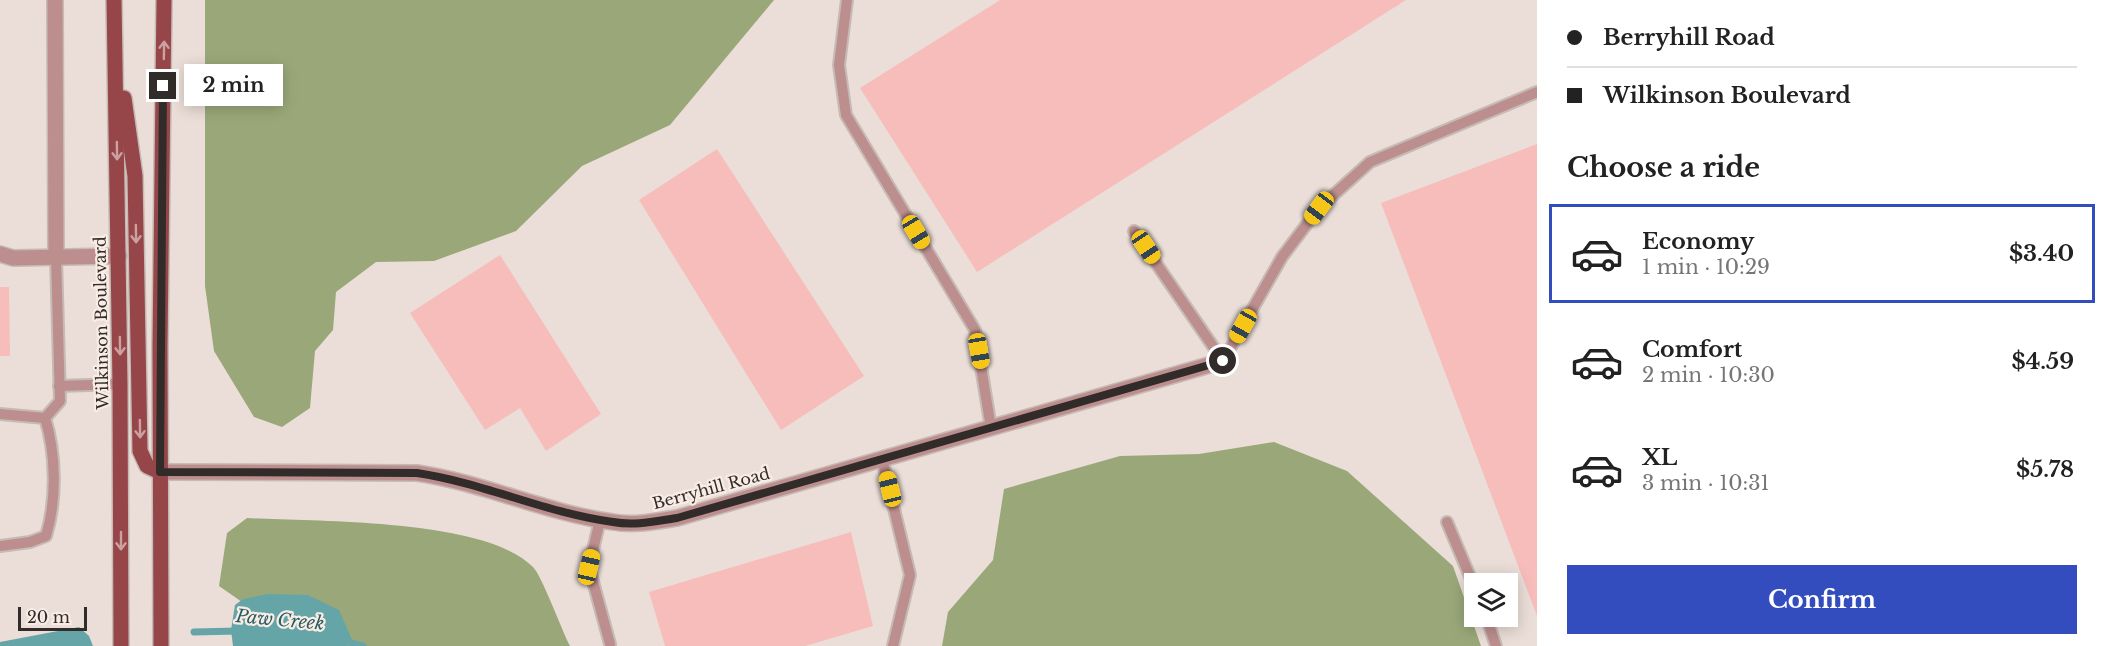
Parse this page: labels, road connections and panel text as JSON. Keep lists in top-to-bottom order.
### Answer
{
  "streets": {
    "main road": ["Wilkinson Boulevard"],
    "street": ["Berryhill Road"]
  },
  "water": ["Paw Creek"],
  "scale_bar": "20 m",
  "page": {
    "banner": ["Berryhill Road", "Wilkinson Boulevard"],
    "bubble": "2 min",
    "heading": "Choose a ride",
    "list": [
      {
        "name": "Economy",
        "note": "1 min · 10:29",
        "value": "$3.40"
      },
      {
        "name": "Comfort",
        "note": "2 min · 10:30",
        "value": "$4.59"
      },
      {
        "name": "XL",
        "note": "3 min · 10:31",
        "value": "$5.78"
      }
    ],
    "buttons": "Confirm",
    "scale": "20 m"
  }
}
